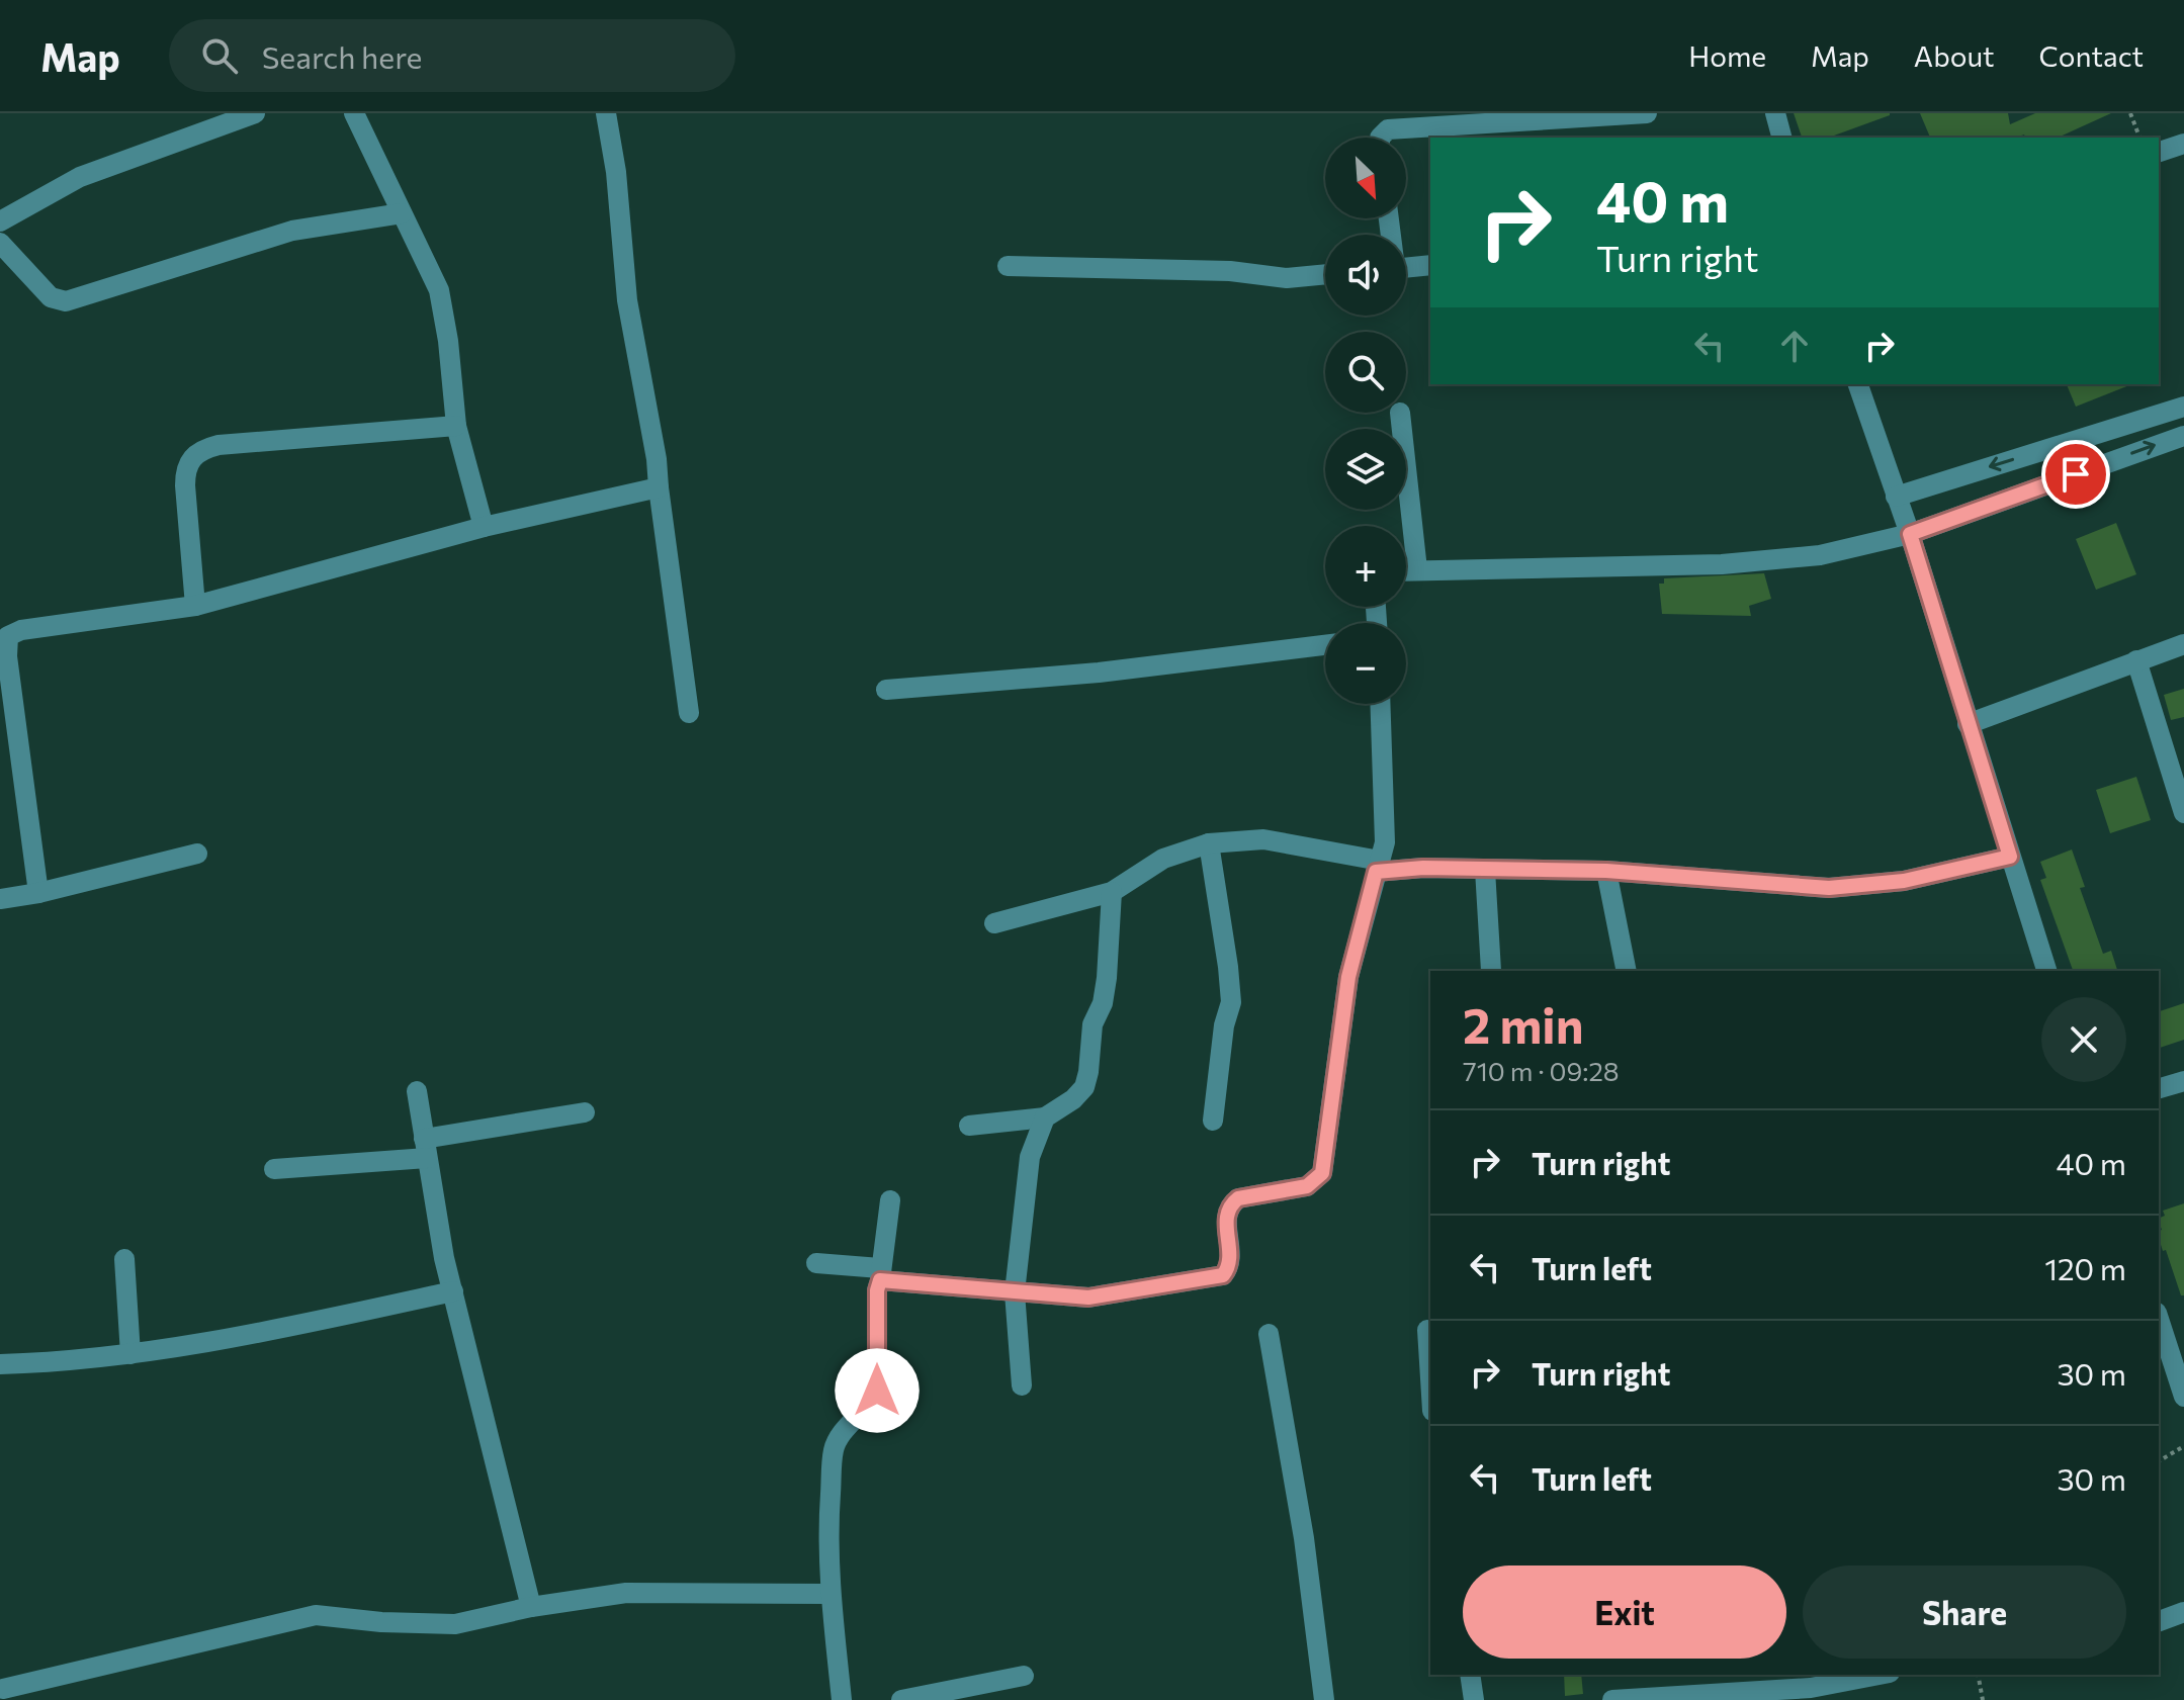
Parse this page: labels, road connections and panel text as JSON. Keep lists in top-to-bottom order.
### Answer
{
  "north": "bottom right",
  "page": {
    "header": "Map",
    "search": "Search here",
    "nav": [
      "Home",
      "Map",
      "About",
      "Contact"
    ],
    "map_buttons": ["+", "−"],
    "turn": ["40 m", "Turn right"],
    "heading": ["2 min", "710 m · 09:28"],
    "list": [
      {
        "name": "Turn right",
        "value": "40 m"
      },
      {
        "name": "Turn left",
        "value": "120 m"
      },
      {
        "name": "Turn right",
        "value": "30 m"
      },
      {
        "name": "Turn left",
        "value": "30 m"
      }
    ],
    "buttons": ["Exit", "Share"]
  }
}
